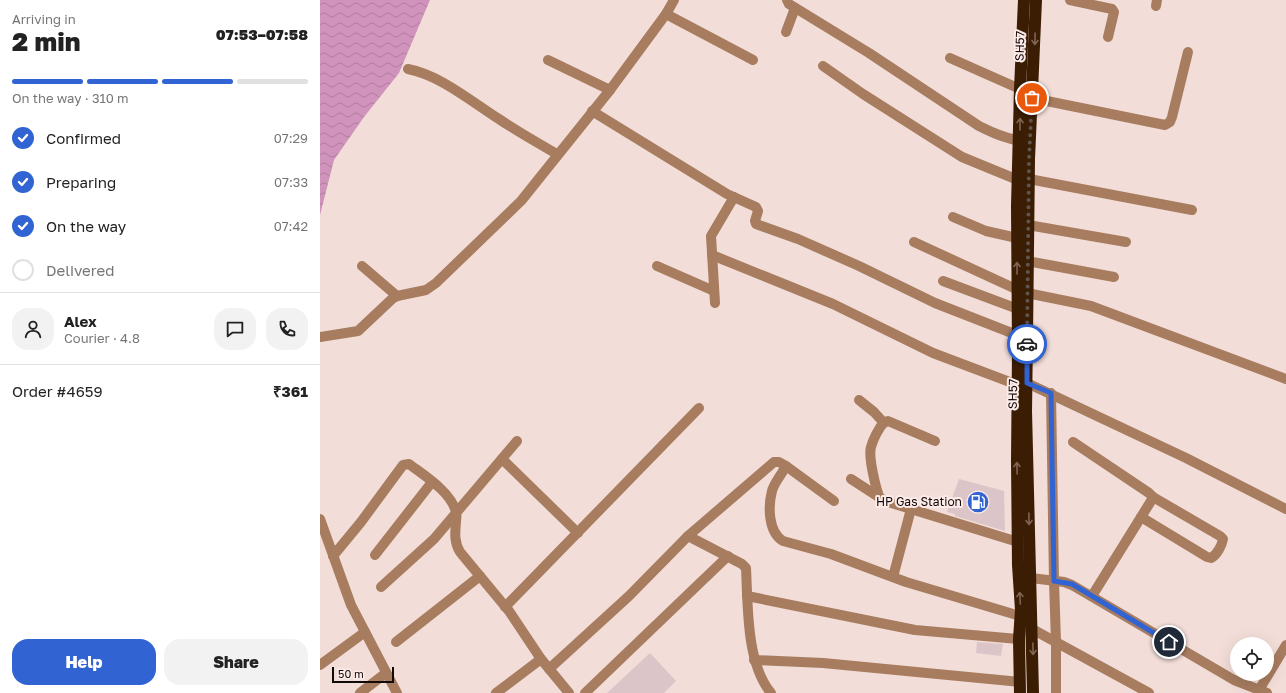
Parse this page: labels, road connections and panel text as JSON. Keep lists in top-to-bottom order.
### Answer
{
  "streets": {
    "highway": ["SH57"]
  },
  "places": {
    "fuel station": ["HP Gas Station"]
  },
  "scale_bar": "50 m",
  "page": {
    "heading": ["2 min", "Arriving in", "07:53–07:58"],
    "panel": [
      "Alex",
      "Courier · 4.8",
      "Order #4659",
      "₹361"
    ],
    "bar": "On the way · 310 m",
    "list": [
      ["Confirmed", "07:29"],
      ["Preparing", "07:33"],
      ["On the way", "07:42"],
      "Delivered"
    ],
    "buttons": ["Help", "Share"],
    "scale": "50 m"
  }
}
